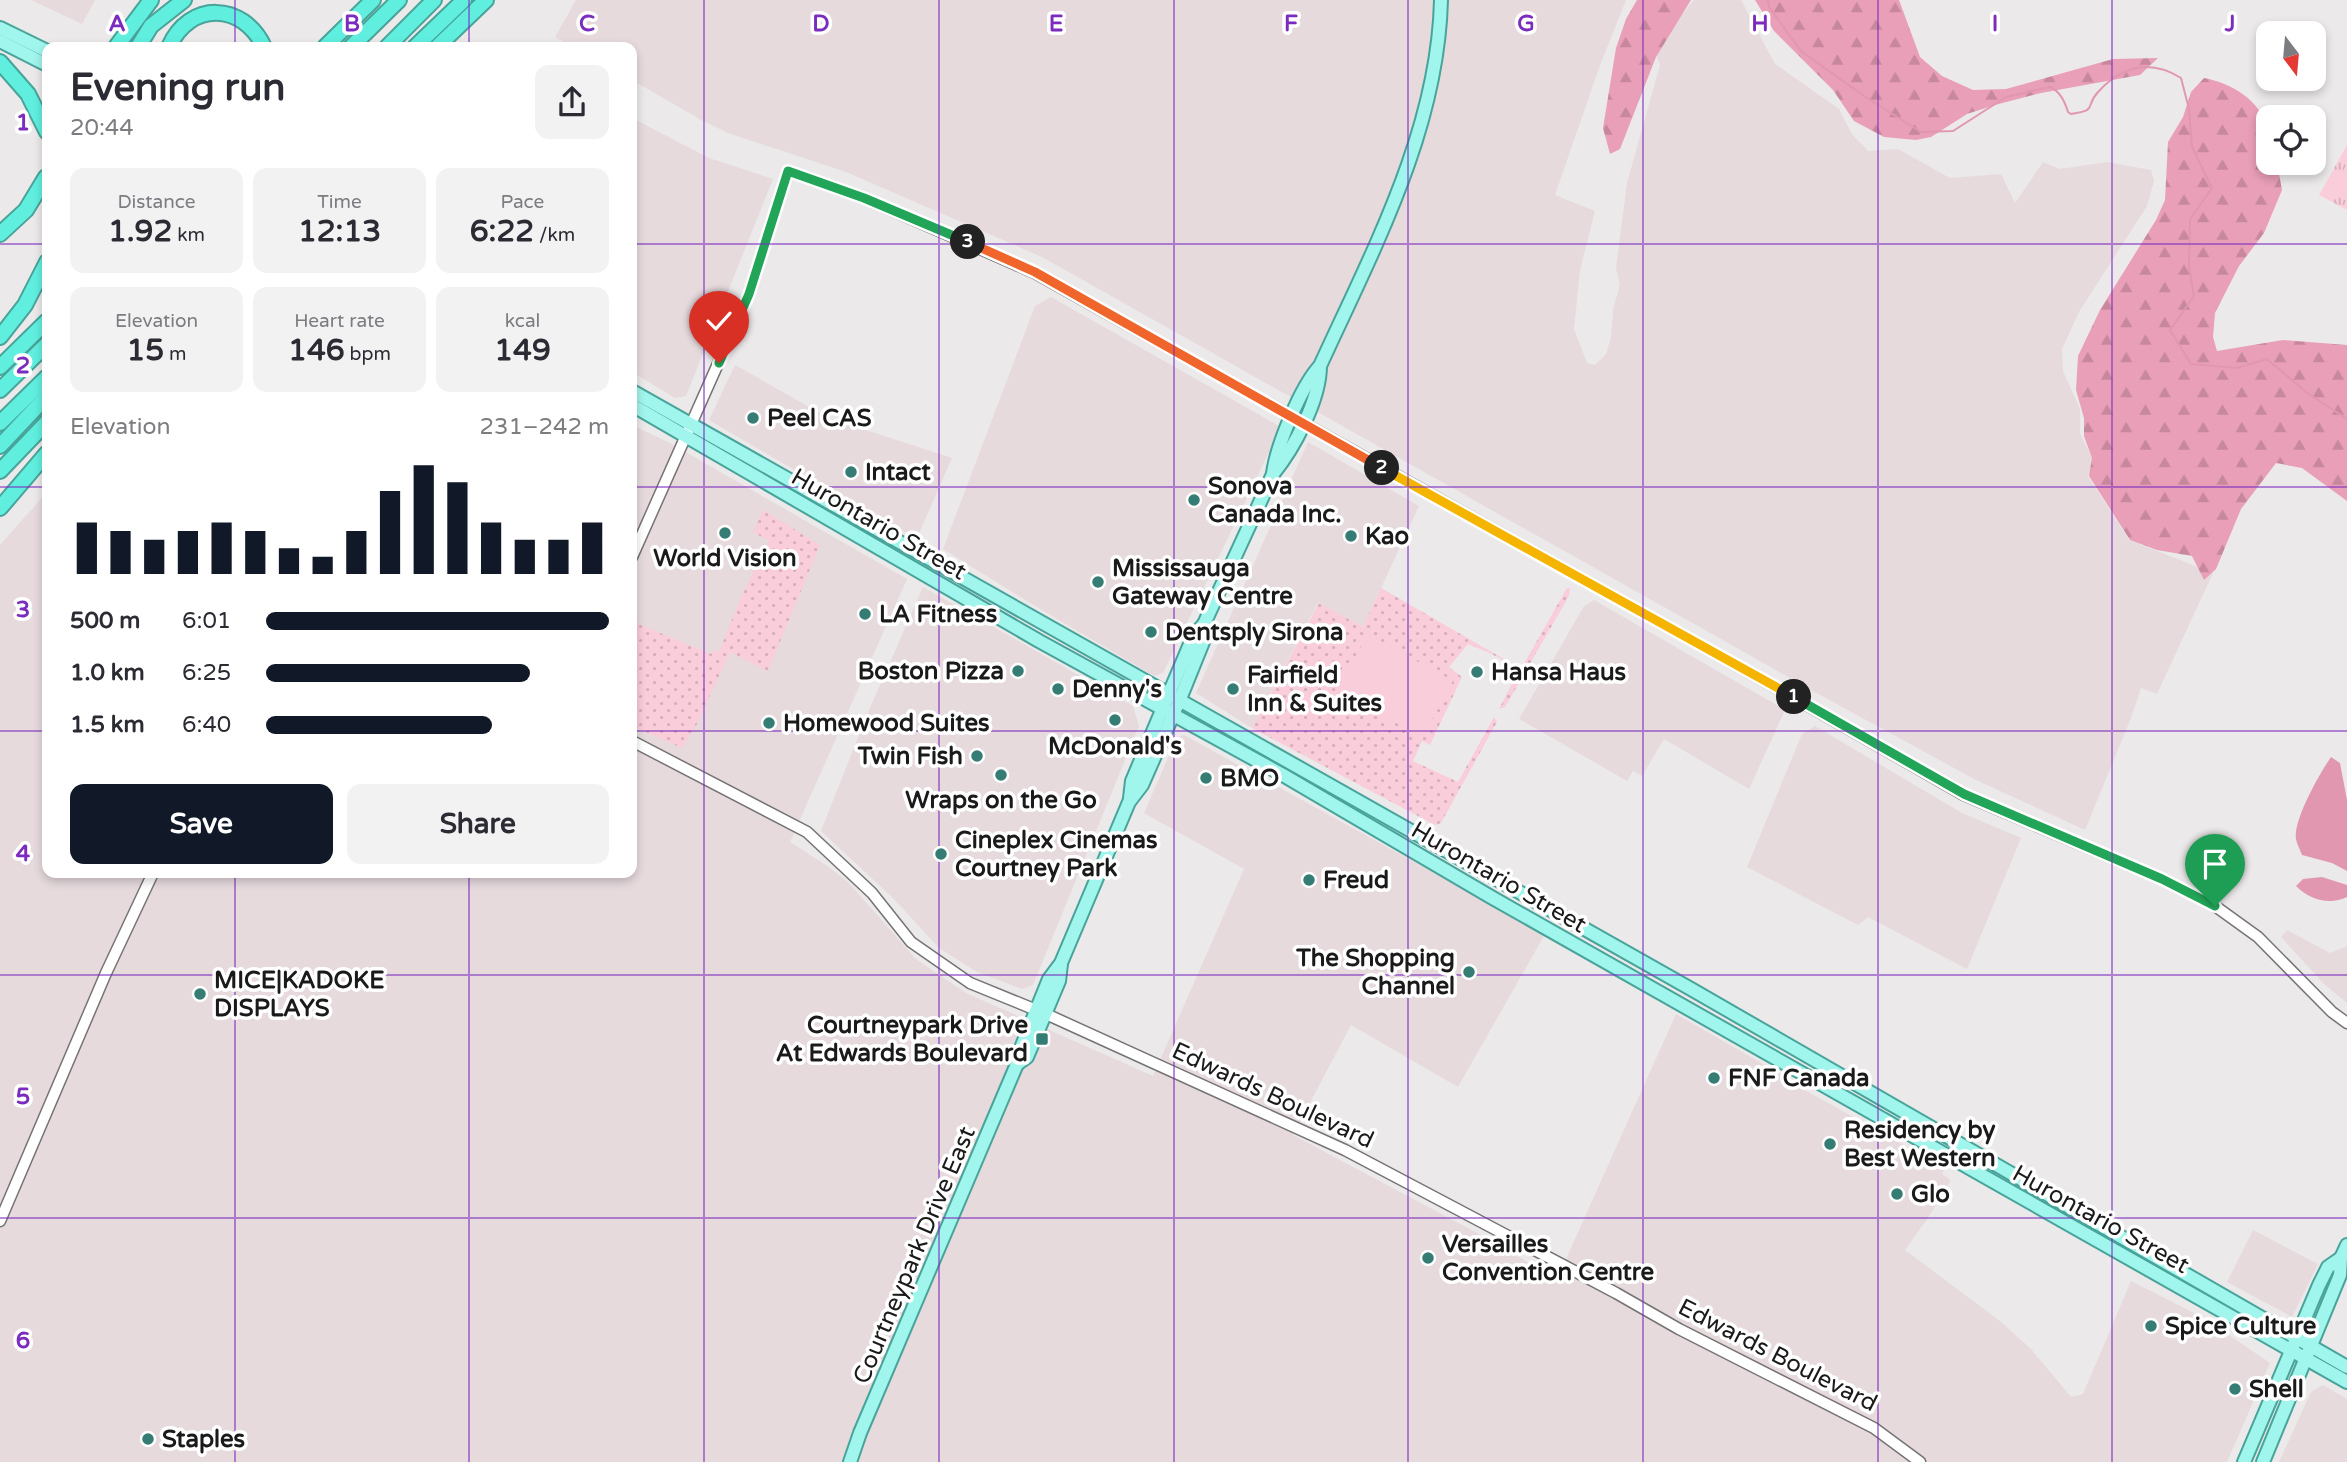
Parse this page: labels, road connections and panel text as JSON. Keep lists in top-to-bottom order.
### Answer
{
  "streets": {
    "main road": ["Hurontario Street", "Courtneypark Drive East"],
    "street": ["Edwards Boulevard"]
  },
  "crossings": [
    ["Hurontario Street", "Courtneypark Drive East"],
    ["Edwards Boulevard", "Courtneypark Drive East"]
  ],
  "places": {
    "other": [
      "Peel CAS",
      "Intact",
      "Sonova Canada Inc.",
      "World Vision",
      "Kao",
      "Mississauga Gateway Centre",
      "LA Fitness",
      "Dentsply Sirona",
      "Boston Pizza",
      "Hansa Haus",
      "Denny's",
      "Fairfield Inn & Suites",
      "McDonald's",
      "Homewood Suites",
      "Twin Fish",
      "Wraps on the Go",
      "BMO",
      "Cineplex Cinemas Courtney Park",
      "Freud",
      "The Shopping Channel",
      "MICE|KADOKE DISPLAYS",
      "FNF Canada",
      "Residency by Best Western",
      "Glo",
      "Versailles Convention Centre",
      "Spice Culture",
      "Shell",
      "Staples"
    ],
    "transit": ["Courtneypark Drive At Edwards Boulevard"]
  },
  "north": "bottom",
  "page": {
    "heading": ["Evening run", "20:44"],
    "stats": [
      ["Distance", "1.92 km"],
      ["Time", "12:13"],
      ["Pace", "6:22 /km"],
      ["Elevation", "15 m"],
      ["Heart rate", "146 bpm"],
      ["kcal", "149"]
    ],
    "pins": ["3", "2", "1"],
    "chart": ["Elevation", "231–242 m"],
    "list": [
      {
        "name": "500 m",
        "note": "6:01"
      },
      {
        "name": "1.0 km",
        "note": "6:25"
      },
      {
        "name": "1.5 km",
        "note": "6:40"
      }
    ],
    "buttons": ["Save", "Share"]
  },
  "grid": {
    "columns": [
      "A",
      "B",
      "C",
      "D",
      "E",
      "F",
      "G",
      "H",
      "I",
      "J"
    ],
    "rows": [
      "1",
      "2",
      "3",
      "4",
      "5",
      "6"
    ]
  }
}
